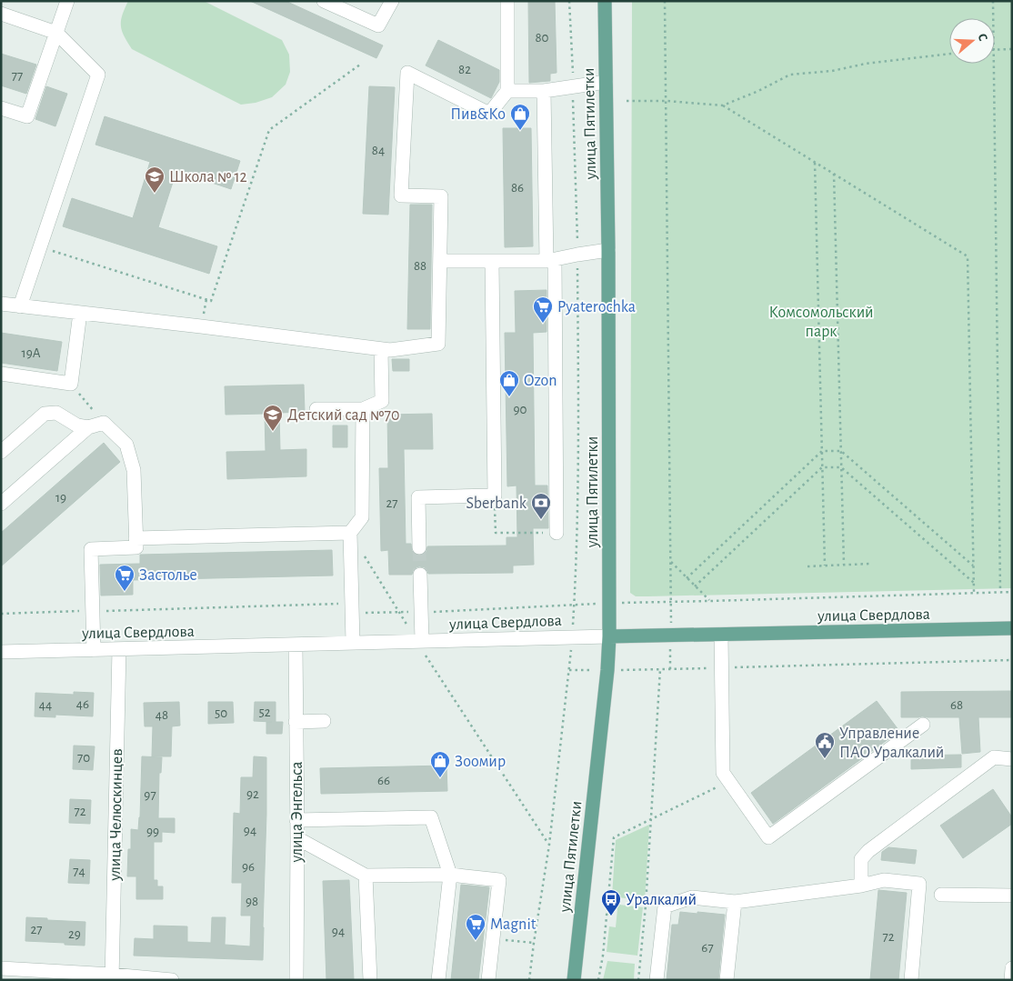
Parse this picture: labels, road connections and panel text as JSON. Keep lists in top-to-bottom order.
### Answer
{
  "streets": {
    "main road": ["улица Пятилетки", "улица Свердлова"],
    "street": ["улица Энгельса", "улица Челюскинцев"]
  },
  "crossings": [
    ["улица Пятилетки", "улица Свердлова"],
    ["улица Свердлова", "улица Энгельса"],
    ["улица Свердлова", "улица Челюскинцев"]
  ],
  "parks": ["Комсомольский парк"],
  "places": {
    "shop": ["Пив&Ко", "Ozon", "Зоомир"],
    "school or university": ["Школа № 12", "Детский сад №70"],
    "supermarket": ["Pyaterochka", "Застолье", "Magnit"],
    "bank": ["Sberbank"],
    "public building": ["Управление ПАО Уралкалий"],
    "bus stop": ["Уралкалий"]
  },
  "house_numbers": [
    "80",
    "82",
    "77",
    "84",
    "86",
    "88",
    "19А",
    "90",
    "19",
    "27",
    "46",
    "44",
    "68",
    "52",
    "50",
    "48",
    "70",
    "66",
    "92",
    "97",
    "72",
    "94",
    "99",
    "96",
    "74",
    "98",
    "27",
    "94",
    "29",
    "72",
    "67"
  ],
  "north": "right"
}
